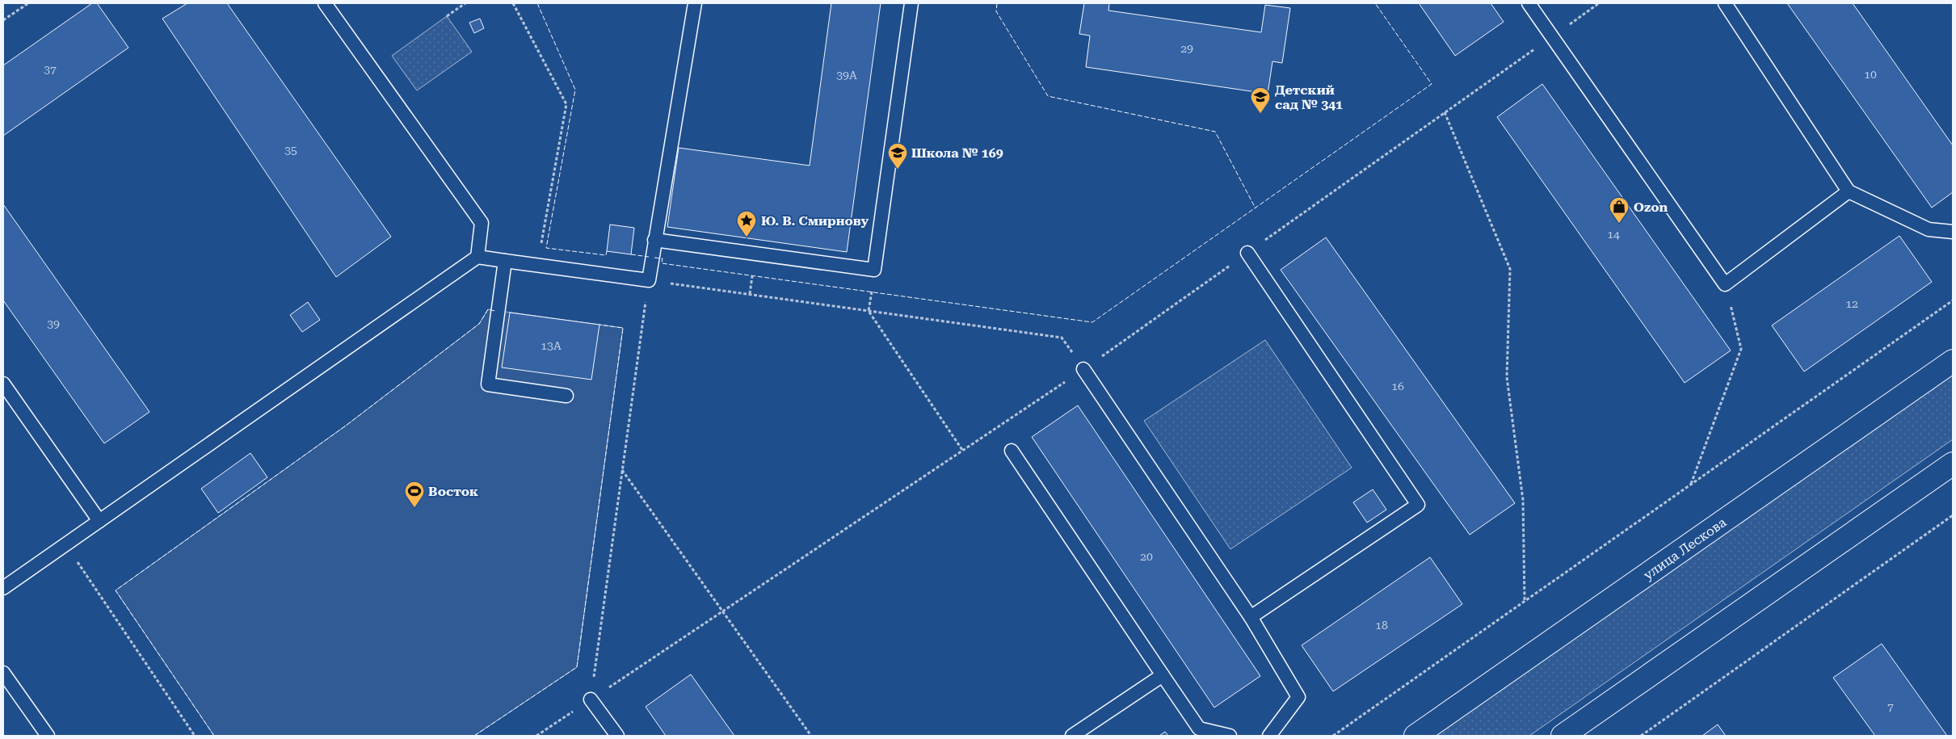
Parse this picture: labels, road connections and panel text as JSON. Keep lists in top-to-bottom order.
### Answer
{
  "streets": {
    "main road": ["улица Лескова"]
  },
  "places": {
    "school or university": ["Детский сад № 341", "Школа № 169"],
    "shop": ["Ozon"],
    "place": ["Ю. В. Смирнову"],
    "sports": ["Восток"]
  },
  "house_numbers": [
    "29",
    "37",
    "10",
    "39А",
    "35",
    "14",
    "12",
    "39",
    "13А",
    "16",
    "20",
    "18",
    "7"
  ]
}
